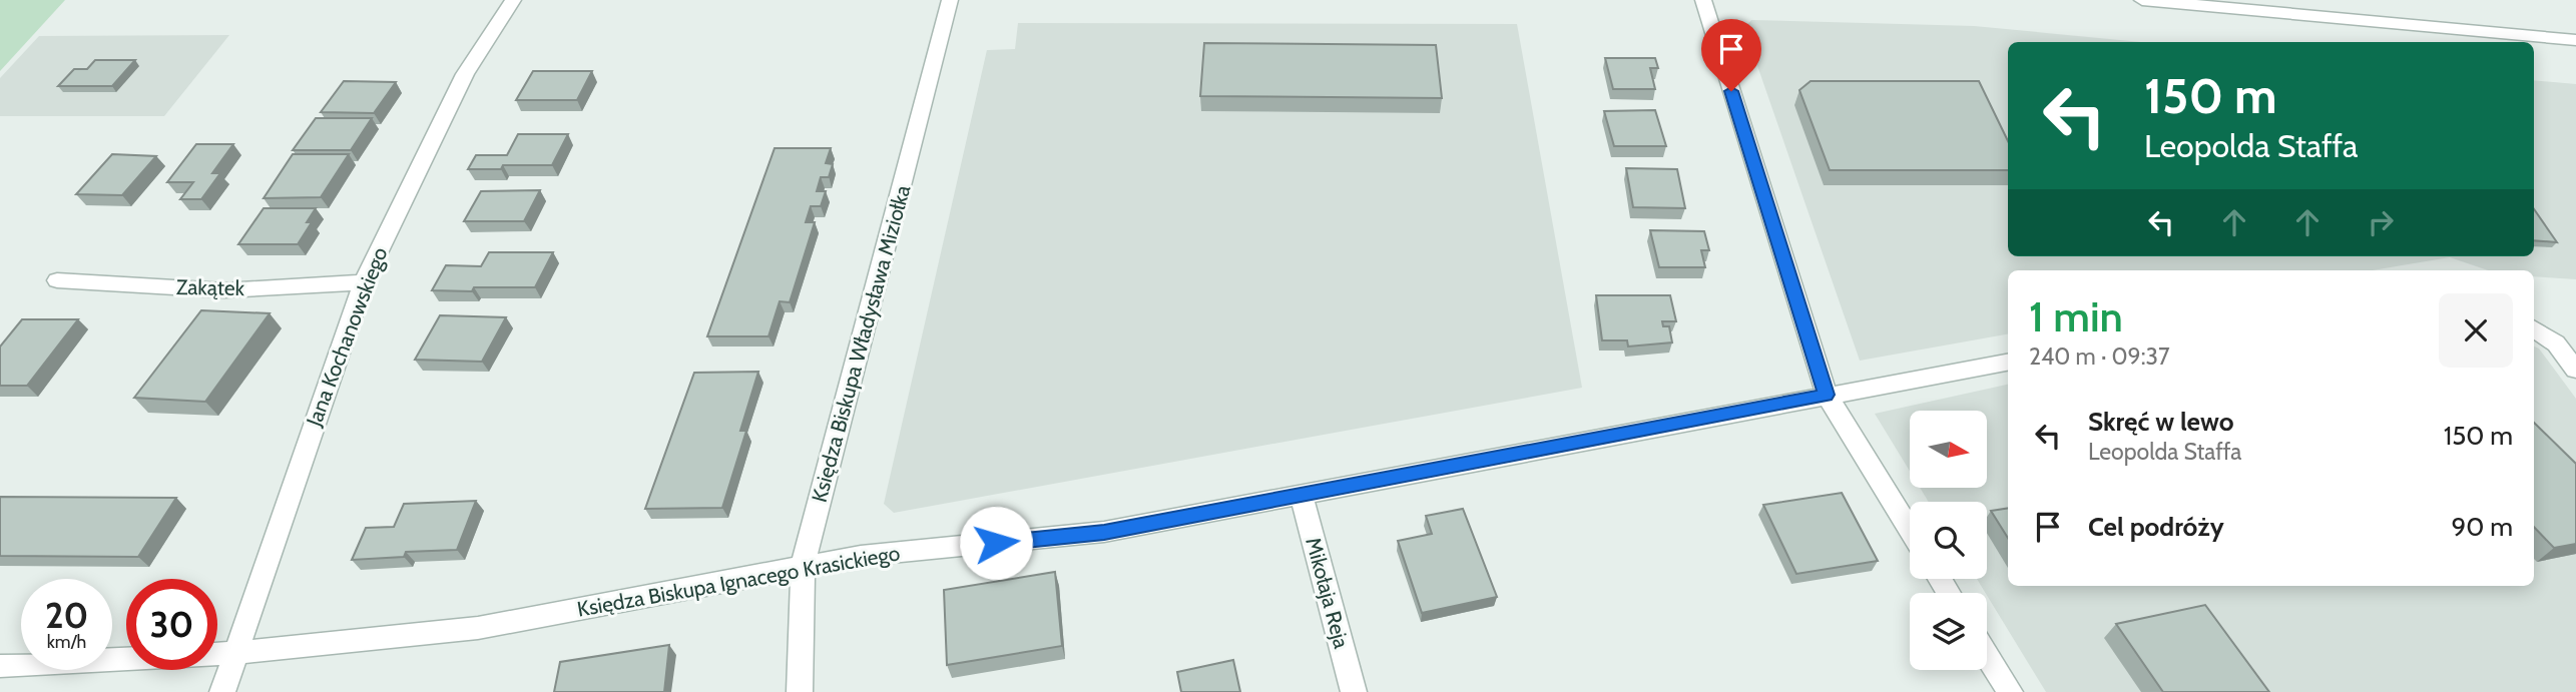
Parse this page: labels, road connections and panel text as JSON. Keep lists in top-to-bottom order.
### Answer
{
  "streets": {
    "street": [
      "Zakątek",
      "Jana Kochanowskiego",
      "Księdza Biskupa Władysława Miziołka",
      "Księdza Biskupa Ignacego Krasickiego",
      "Mikołaja Reja"
    ]
  },
  "crossings": [
    ["Zakątek", "Jana Kochanowskiego"],
    ["Jana Kochanowskiego", "Księdza Biskupa Ignacego Krasickiego"],
    ["Księdza Biskupa Władysława Miziołka", "Księdza Biskupa Ignacego Krasickiego"],
    ["Księdza Biskupa Ignacego Krasickiego", "Mikołaja Reja"]
  ],
  "north": "right",
  "page": {
    "turn": ["150 m", "Leopolda Staffa"],
    "heading": ["1 min", "240 m · 09:37"],
    "list": [
      {
        "name": "Skręć w lewo",
        "note": "Leopolda Staffa",
        "value": "150 m"
      },
      {
        "name": "Cel podróży",
        "value": "90 m"
      }
    ],
    "speed": "20 km/h",
    "limit": "30"
  }
}
